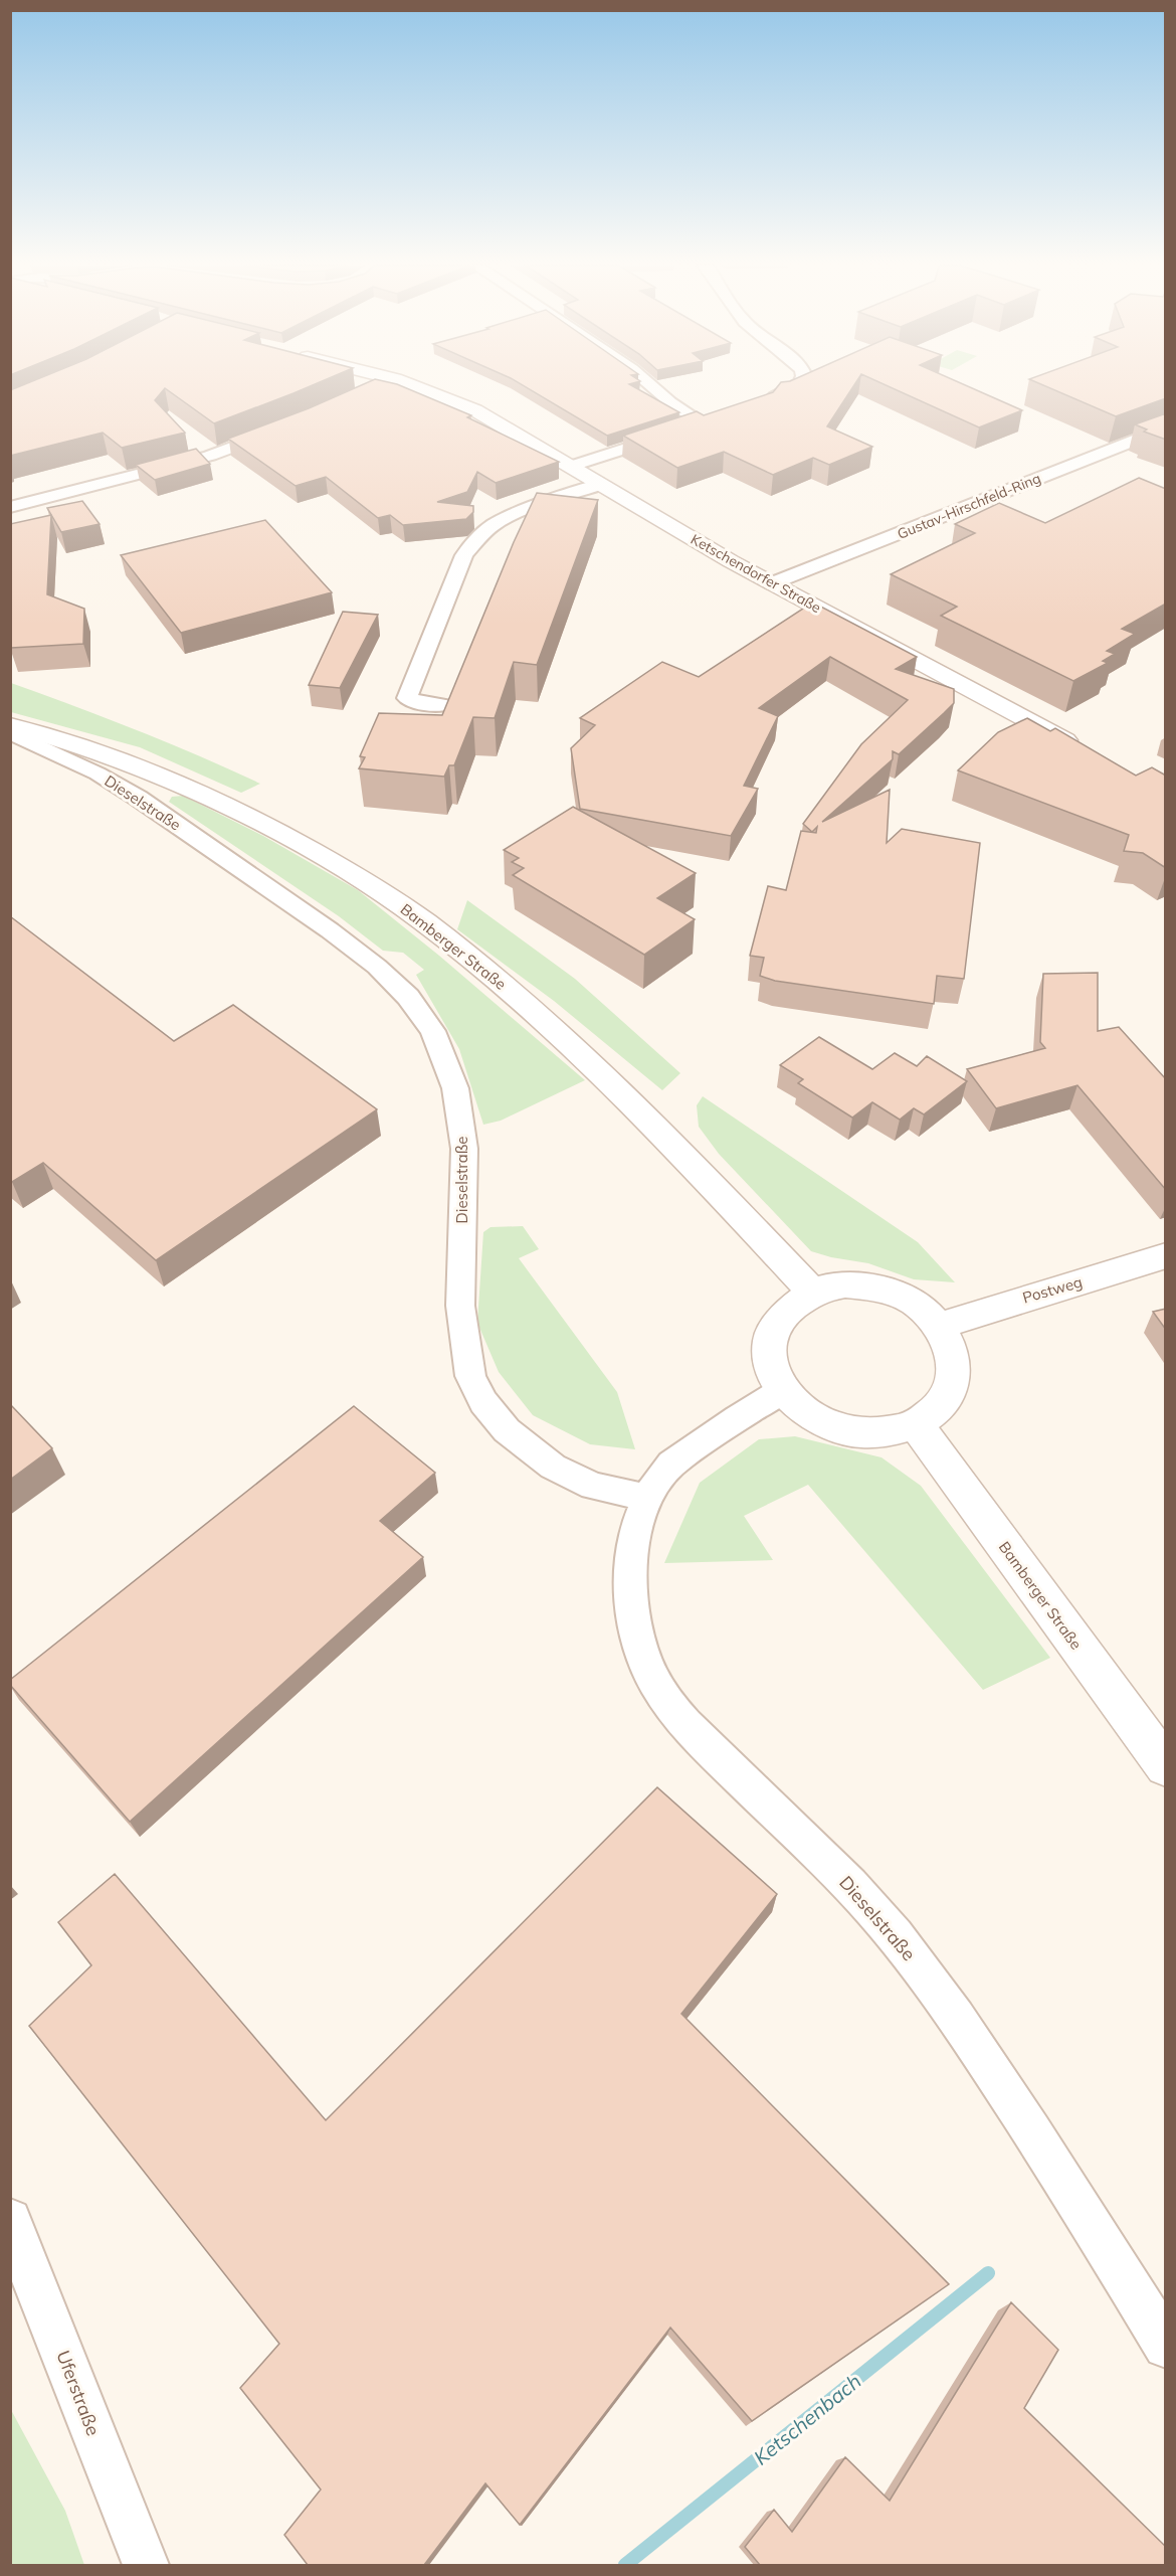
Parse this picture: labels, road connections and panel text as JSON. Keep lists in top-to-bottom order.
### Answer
{
  "streets": {
    "street": [
      "Gustav-Hirschfeld-Ring",
      "Ketschendorfer Straße",
      "Dieselstraße",
      "Bamberger Straße",
      "Postweg",
      "Uferstraße"
    ]
  },
  "crossings": [
    ["Gustav-Hirschfeld-Ring", "Ketschendorfer Straße"],
    ["Dieselstraße", "Bamberger Straße"],
    ["Dieselstraße", "Postweg"],
    ["Bamberger Straße", "Postweg"]
  ],
  "water": ["Ketschenbach"]
}
